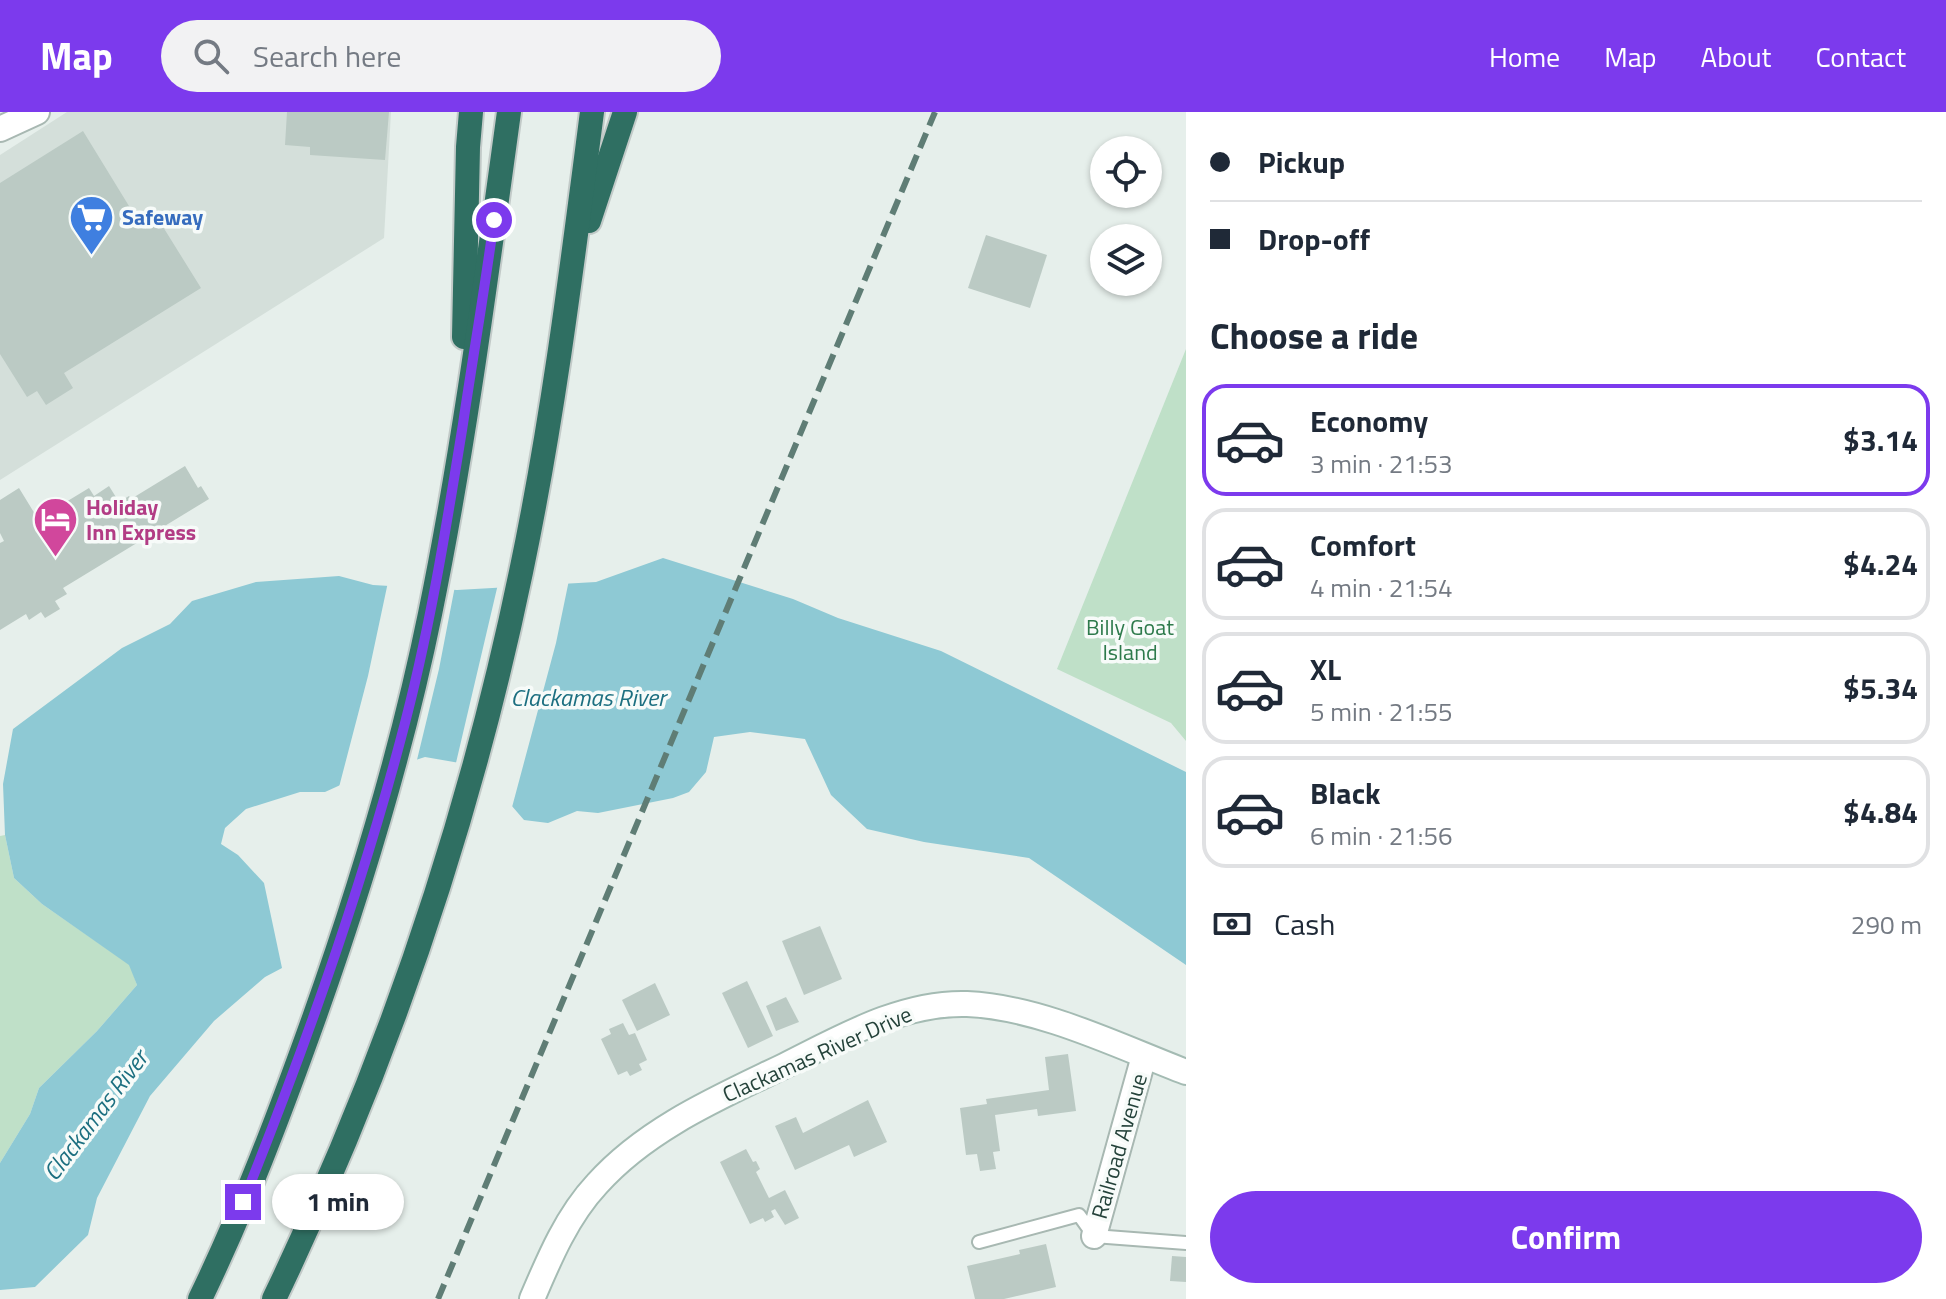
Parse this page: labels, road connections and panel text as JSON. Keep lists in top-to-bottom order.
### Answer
{
  "streets": {
    "main road": ["Clackamas River Drive", "Railroad Avenue"]
  },
  "crossings": [
    ["Clackamas River Drive", "Railroad Avenue"]
  ],
  "water": ["Clackamas River"],
  "parks": ["Billy Goat Island"],
  "places": {
    "supermarket": ["Safeway"],
    "hotel": ["Holiday Inn Express"]
  },
  "page": {
    "header": "Map",
    "search": "Search here",
    "nav": [
      "Home",
      "Map",
      "About",
      "Contact"
    ],
    "banner": ["Pickup", "Drop-off"],
    "heading": "Choose a ride",
    "list": [
      {
        "name": "Economy",
        "note": "3 min · 21:53",
        "value": "$3.14"
      },
      {
        "name": "Comfort",
        "note": "4 min · 21:54",
        "value": "$4.24"
      },
      {
        "name": "XL",
        "note": "5 min · 21:55",
        "value": "$5.34"
      },
      {
        "name": "Black",
        "note": "6 min · 21:56",
        "value": "$4.84"
      }
    ],
    "pay": ["Cash", "290 m"],
    "bubble": "1 min",
    "buttons": "Confirm"
  }
}
